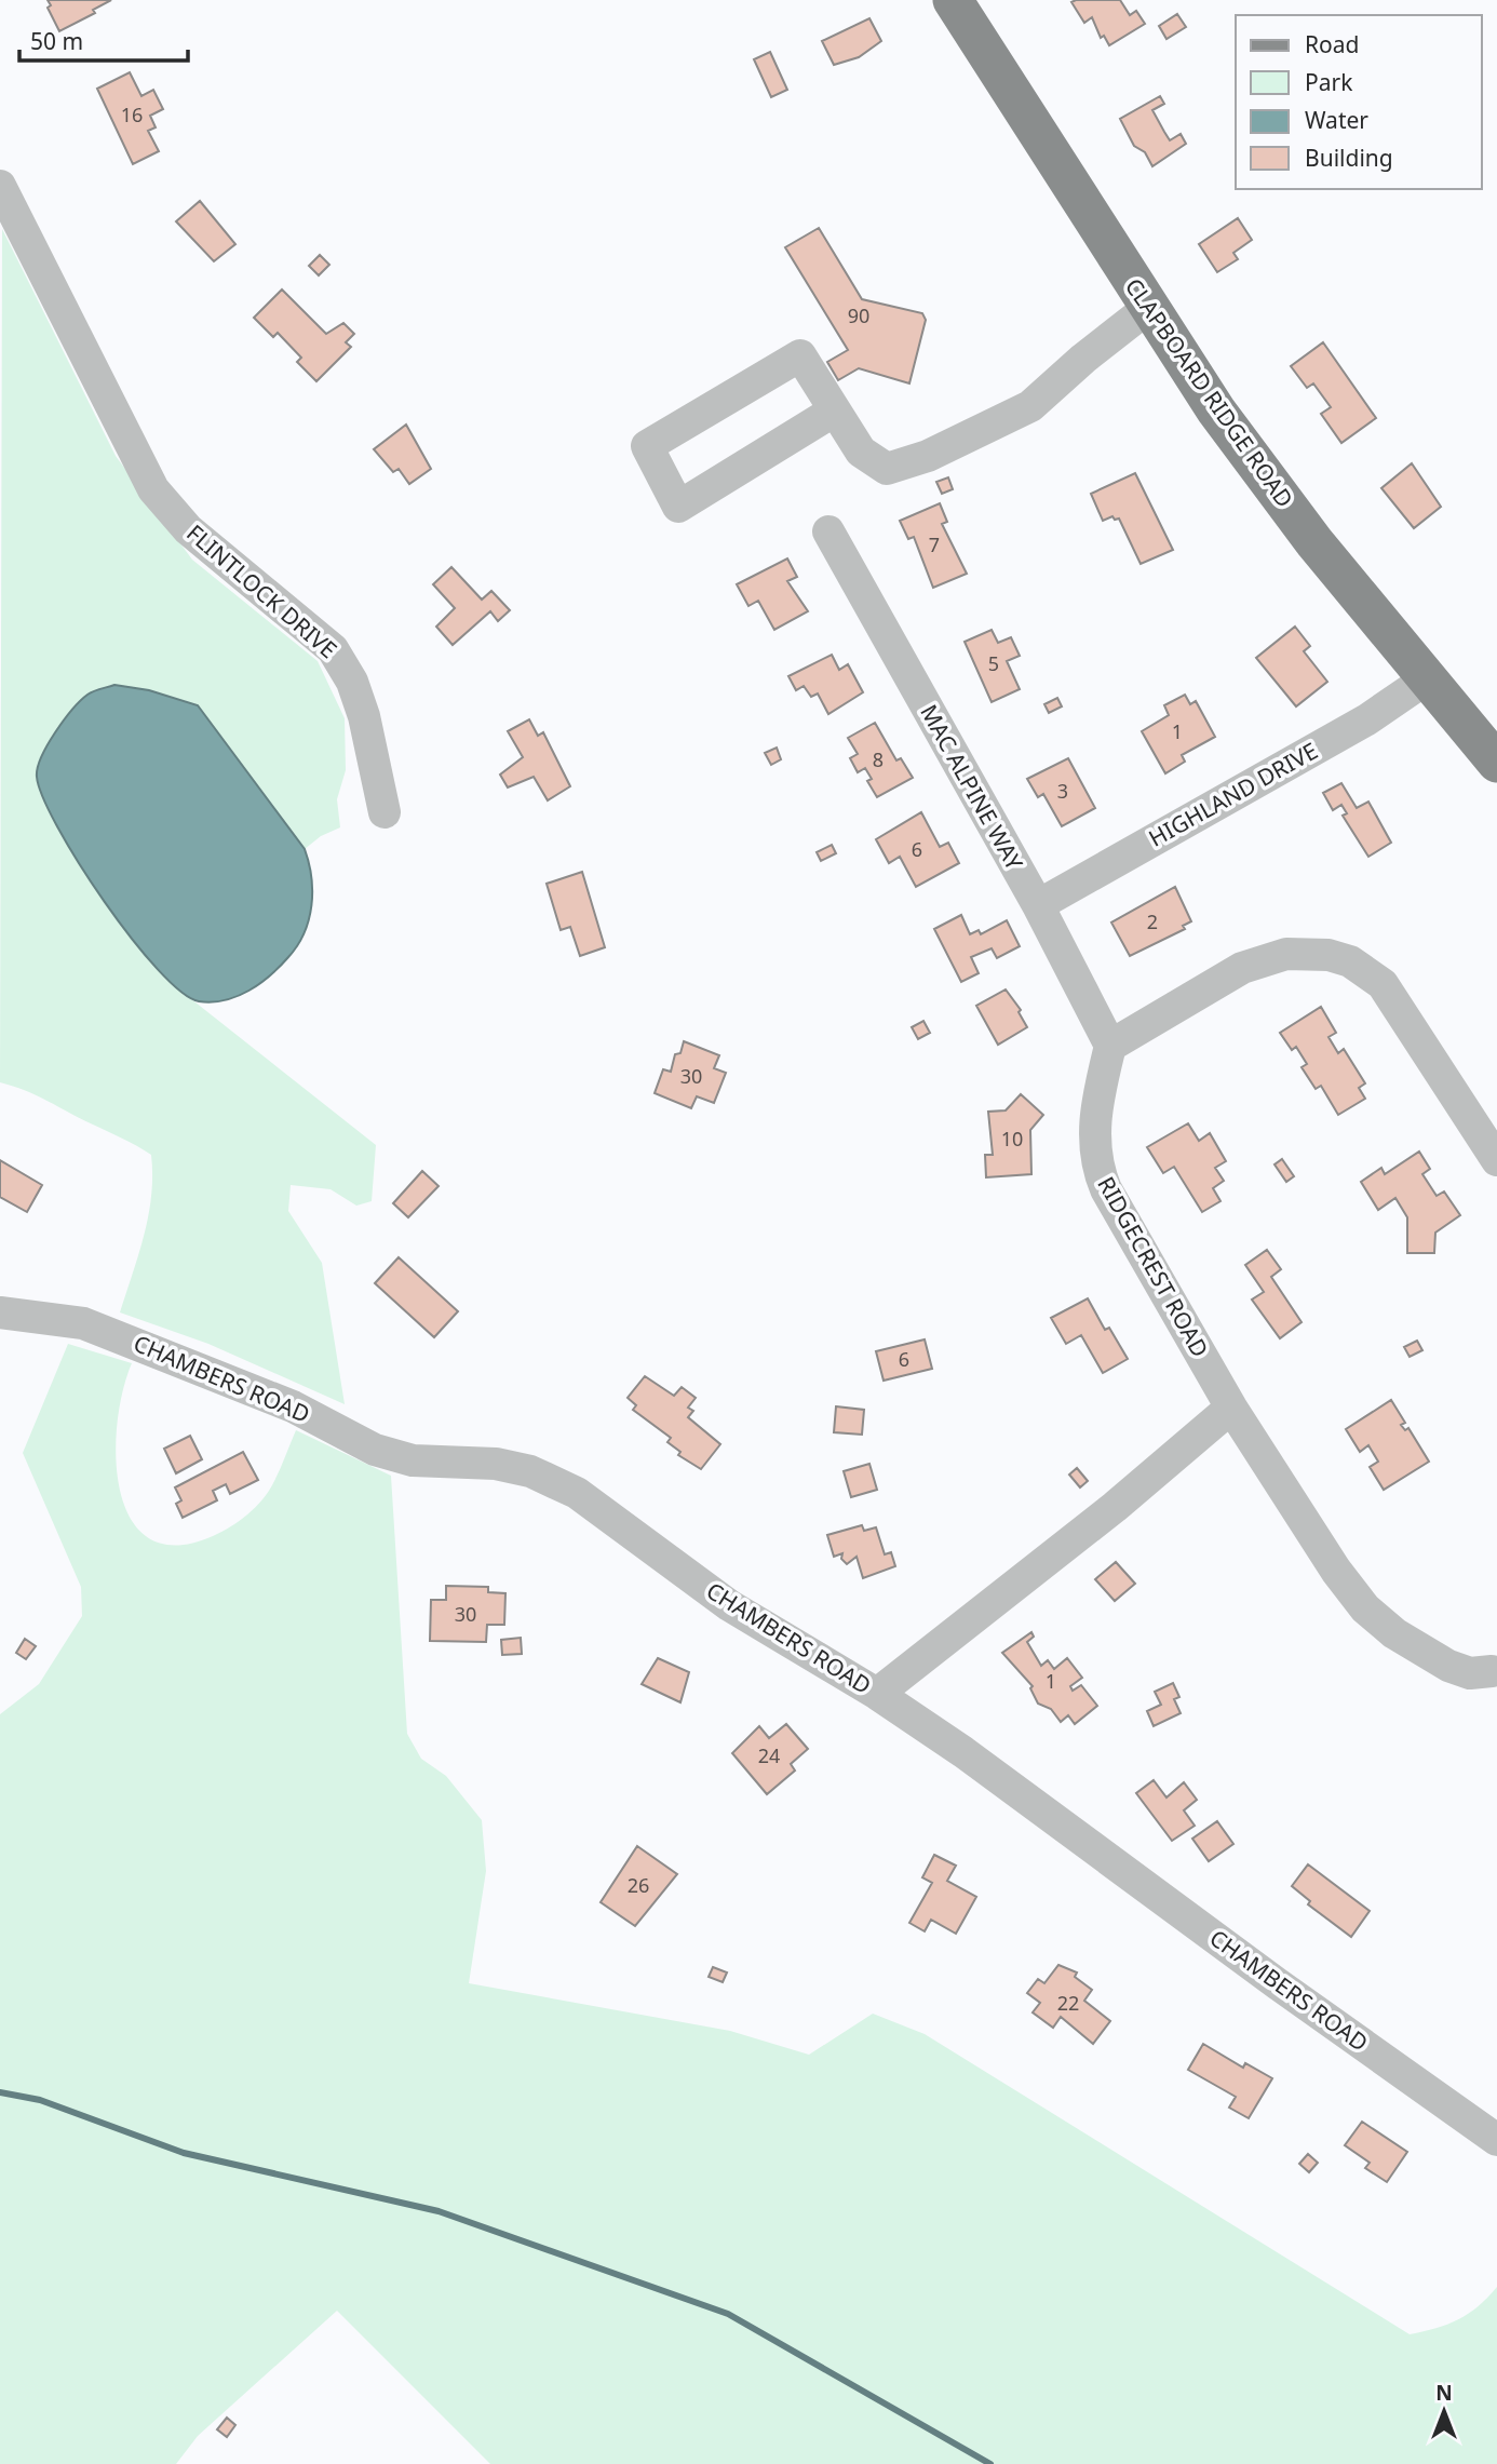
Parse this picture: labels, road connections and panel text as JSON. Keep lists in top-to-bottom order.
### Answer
{
  "streets": {
    "main road": ["CLAPBOARD RIDGE ROAD"],
    "street": [
      "FLINTLOCK DRIVE",
      "MAC ALPINE WAY",
      "HIGHLAND DRIVE",
      "RIDGECREST ROAD",
      "CHAMBERS ROAD"
    ]
  },
  "crossings": [
    ["CLAPBOARD RIDGE ROAD", "HIGHLAND DRIVE"],
    ["MAC ALPINE WAY", "HIGHLAND DRIVE"],
    ["MAC ALPINE WAY", "RIDGECREST ROAD"]
  ],
  "house_numbers": [
    "16",
    "90",
    "7",
    "5",
    "1",
    "8",
    "3",
    "6",
    "2",
    "30",
    "10",
    "6",
    "30",
    "1",
    "24",
    "26",
    "22"
  ],
  "legend": [
    "Road",
    "Park",
    "Water",
    "Building"
  ],
  "scale_bar": "50 m",
  "north": "top"
}
